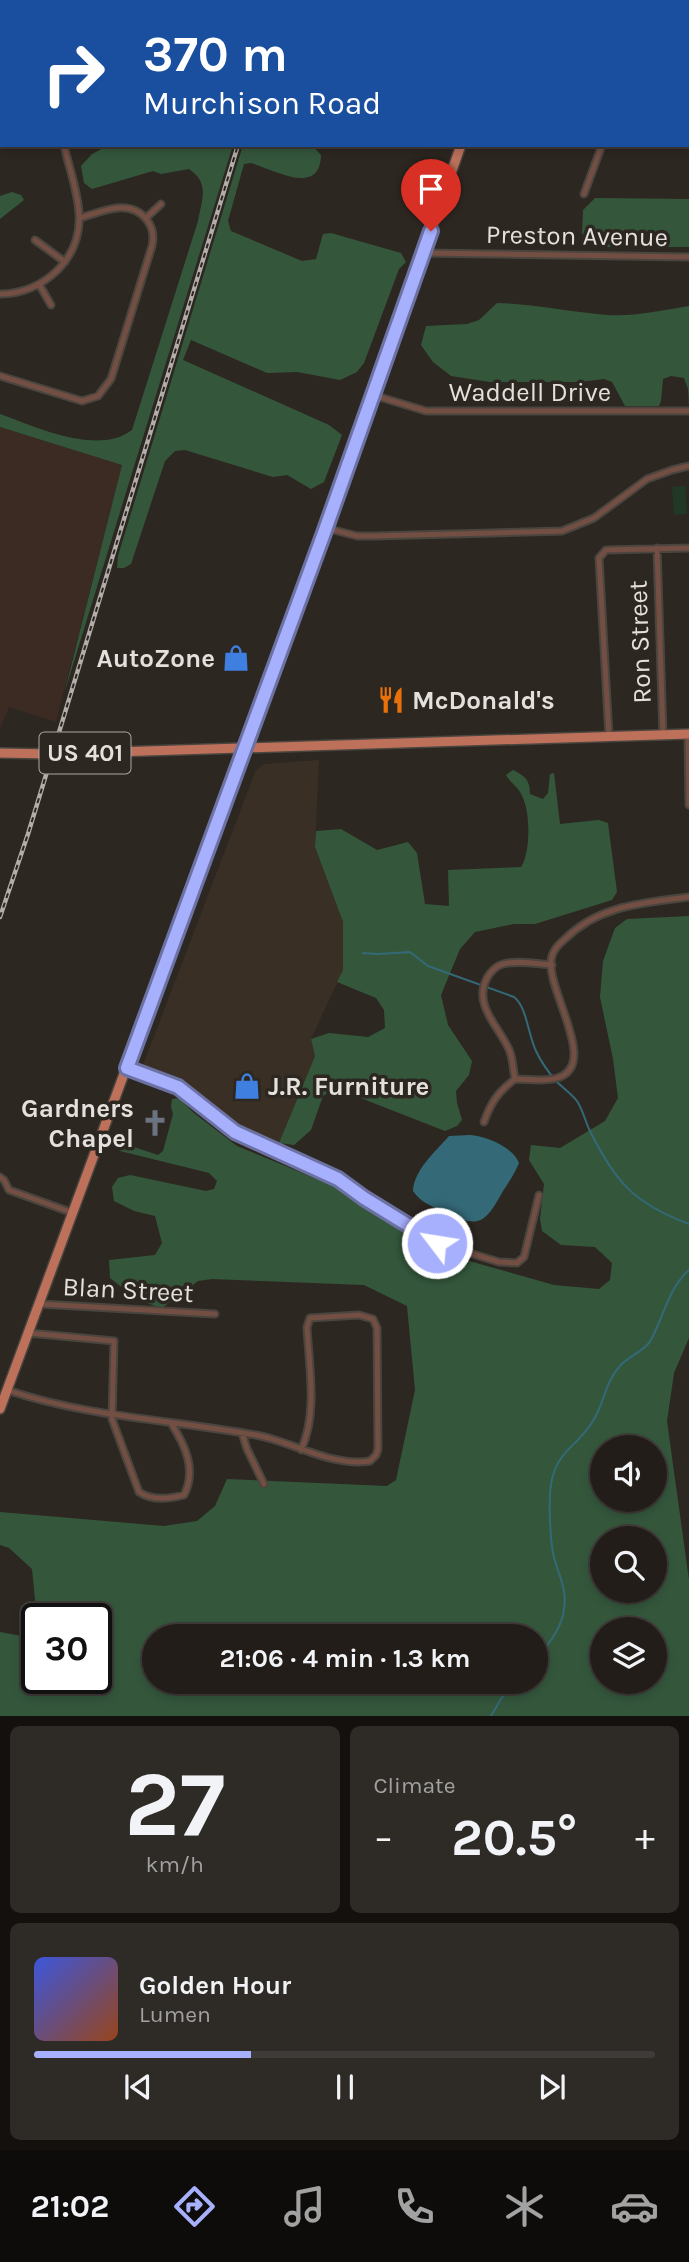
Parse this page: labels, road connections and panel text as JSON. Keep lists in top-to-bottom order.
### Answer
{
  "streets": {
    "main road": ["US 401"],
    "street": [
      "Preston Avenue",
      "Waddell Drive",
      "Ron Street",
      "Blan Street"
    ]
  },
  "crossings": [
    ["Ron Street", "US 401"]
  ],
  "places": {
    "shop": ["AutoZone", "J.R. Furniture"],
    "restaurant": ["McDonald's"],
    "church": ["Gardners Chapel"]
  },
  "page": {
    "turn": ["370 m", "Murchison Road"],
    "limit": "30",
    "trip": "21:06 · 4 min · 1.3 km",
    "tile": [
      ["27", "km/h"],
      "Climate"
    ],
    "heat": ["−", "20.5°", "+"],
    "song": ["Golden Hour", "Lumen"],
    "tabs": "21:02"
  }
}
